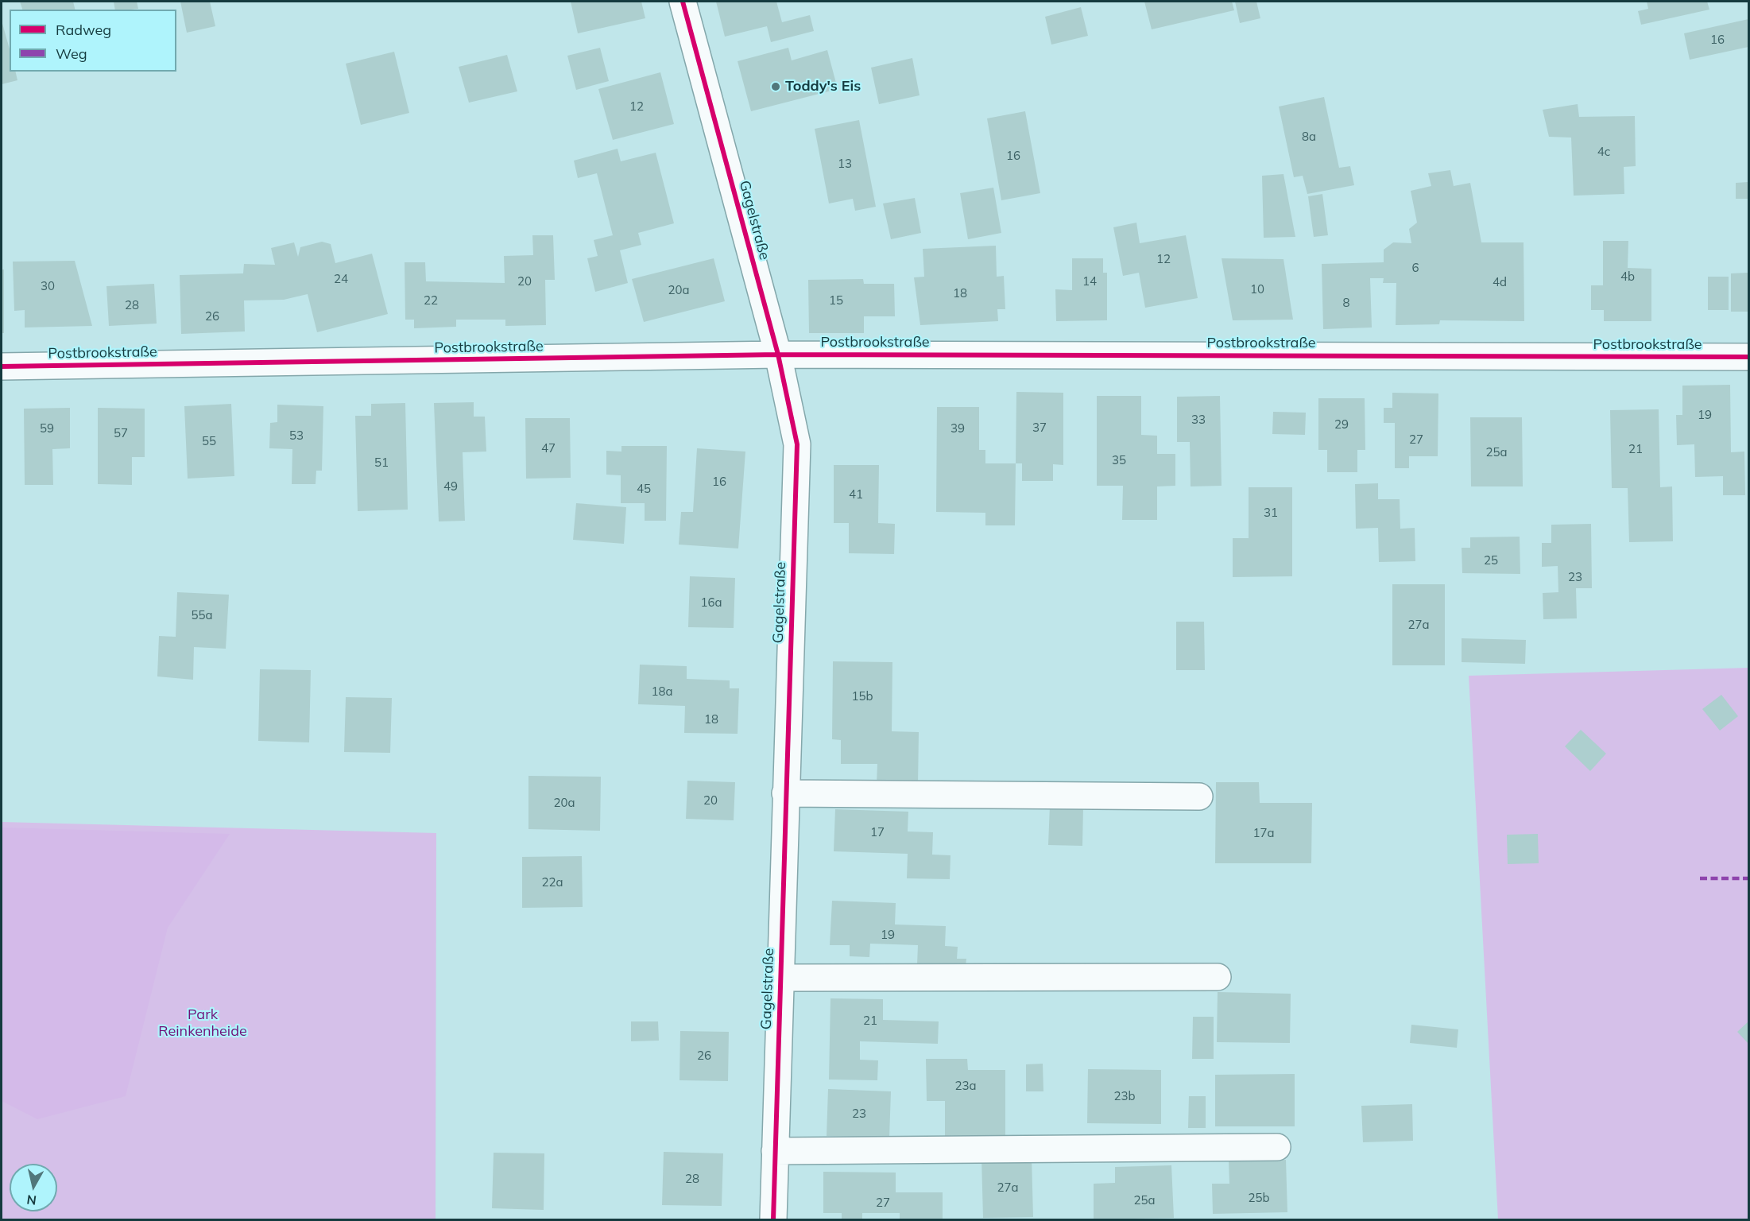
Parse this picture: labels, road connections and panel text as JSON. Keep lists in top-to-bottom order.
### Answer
{
  "streets": {
    "street": ["Gagelstraße", "Postbrookstraße"]
  },
  "crossings": [
    ["Gagelstraße", "Postbrookstraße"]
  ],
  "parks": ["Park Reinkenheide"],
  "places": ["Toddy's Eis"],
  "house_numbers": [
    "16",
    "12",
    "8a",
    "4c",
    "16",
    "13",
    "12",
    "6",
    "4b",
    "24",
    "20",
    "14",
    "4d",
    "30",
    "10",
    "20a",
    "18",
    "22",
    "15",
    "8",
    "28",
    "26",
    "19",
    "33",
    "29",
    "37",
    "59",
    "39",
    "57",
    "53",
    "27",
    "55",
    "47",
    "21",
    "25a",
    "35",
    "51",
    "16",
    "49",
    "45",
    "41",
    "31",
    "25",
    "23",
    "16a",
    "55a",
    "27a",
    "18a",
    "15b",
    "18",
    "20",
    "20a",
    "17",
    "17a",
    "22a",
    "19",
    "21",
    "26",
    "23a",
    "23b",
    "23",
    "28",
    "27a",
    "25b",
    "25a",
    "27"
  ],
  "legend": ["Radweg", "Weg"],
  "north": "bottom"
}
